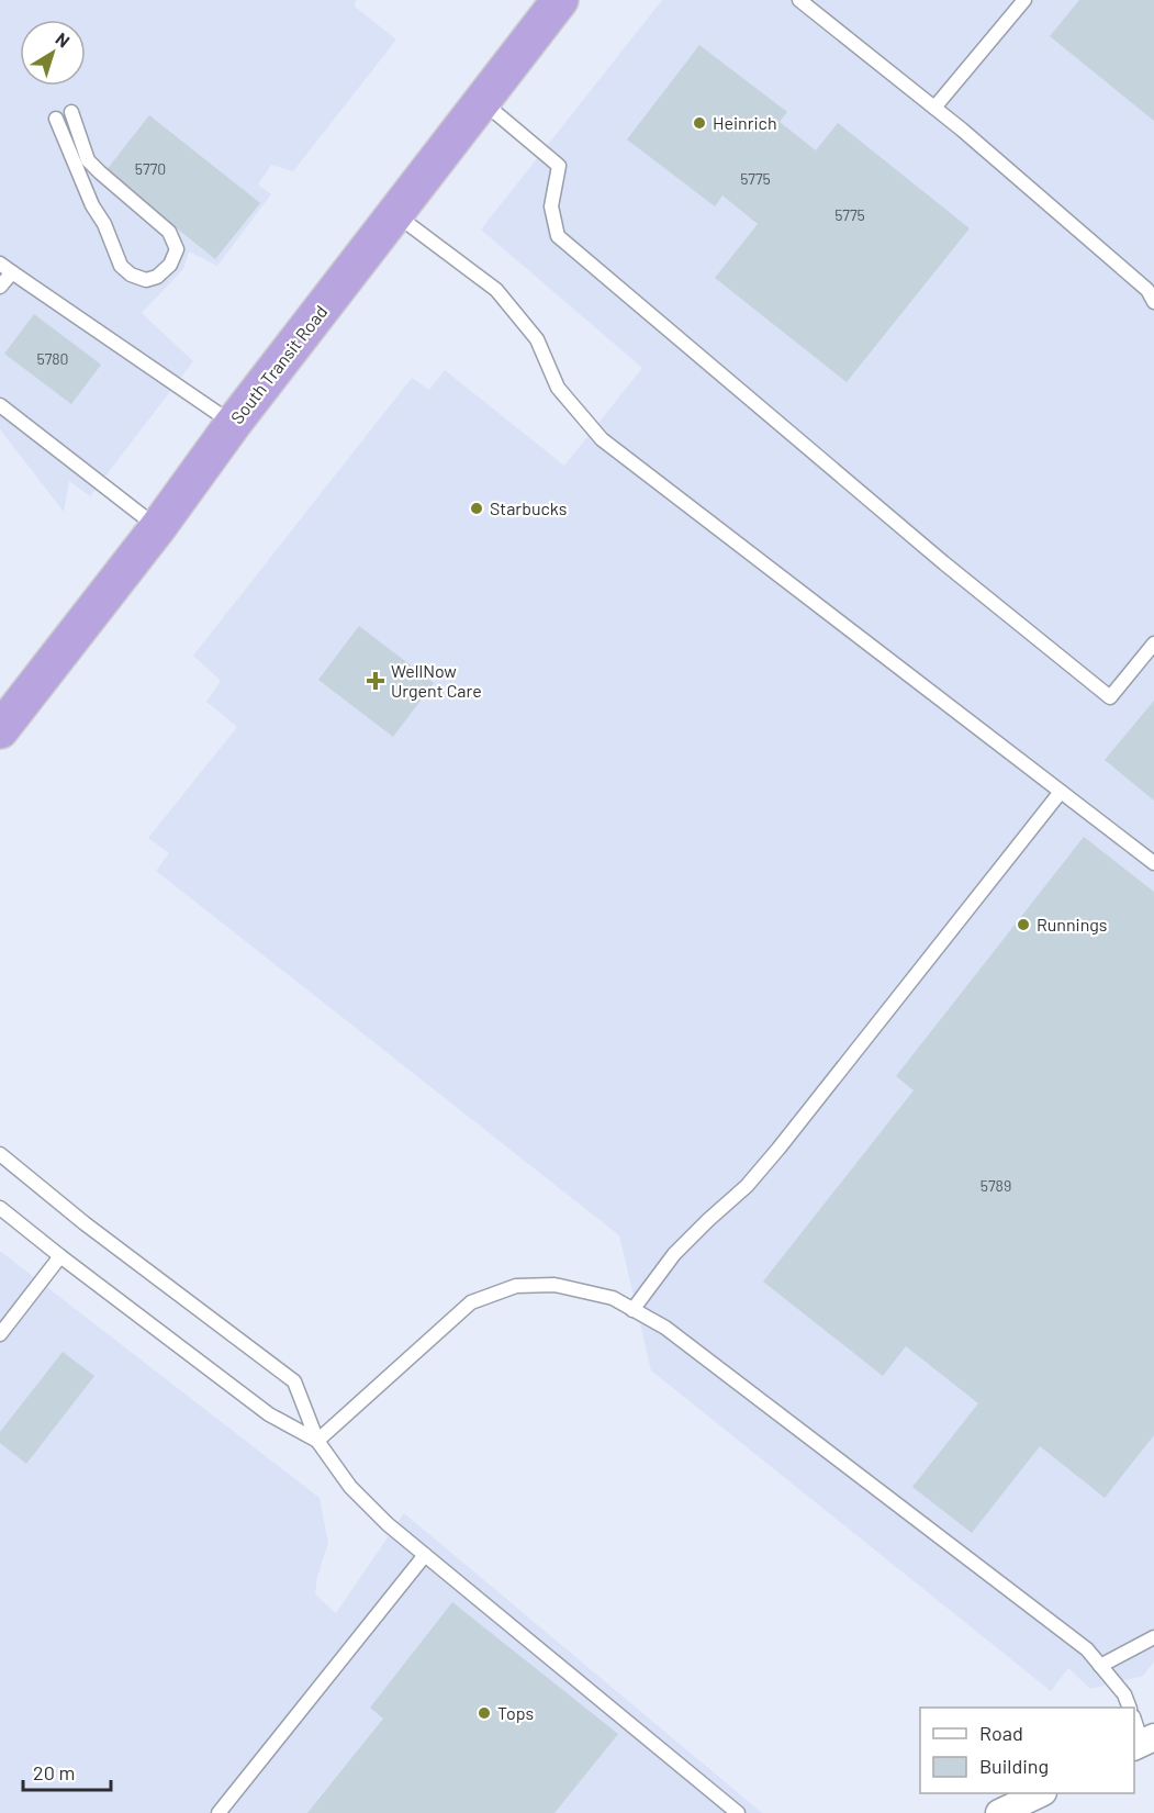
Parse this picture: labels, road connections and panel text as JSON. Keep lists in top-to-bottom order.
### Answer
{
  "streets": {
    "highway": ["South Transit Road"]
  },
  "places": {
    "other": [
      "Heinrich",
      "Starbucks",
      "Runnings",
      "Tops"
    ],
    "health": ["WellNow Urgent Care"]
  },
  "house_numbers": [
    "5770",
    "5775",
    "5775",
    "5780",
    "5789"
  ],
  "legend": ["Road", "Building"],
  "scale_bar": "20 m",
  "north": "top right"
}
